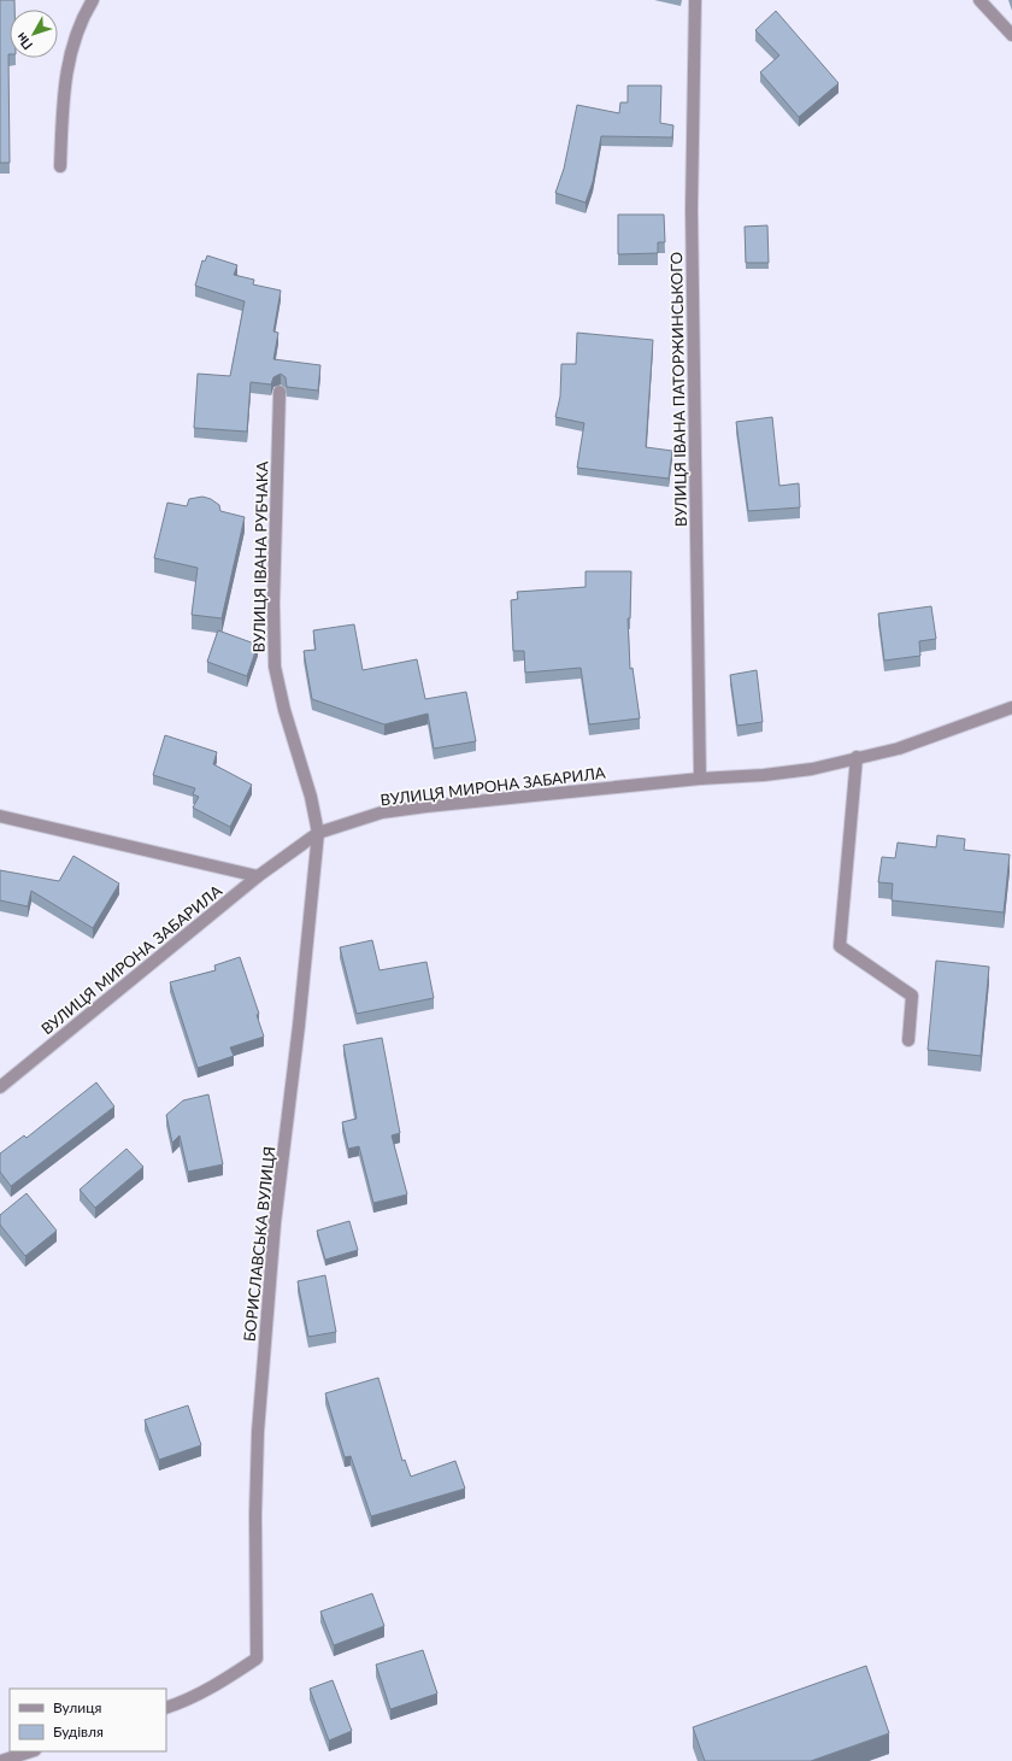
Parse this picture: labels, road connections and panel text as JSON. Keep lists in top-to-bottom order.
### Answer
{
  "streets": {
    "street": [
      "ВУЛИЦЯ ІВАНА ПАТОРЖИНСЬКОГО",
      "ВУЛИЦЯ ІВАНА РУБЧАКА",
      "ВУЛИЦЯ МИРОНА ЗАБАРИЛА",
      "БОРИСЛАВСЬКА ВУЛИЦЯ"
    ]
  },
  "crossings": [
    ["ВУЛИЦЯ ІВАНА ПАТОРЖИНСЬКОГО", "ВУЛИЦЯ МИРОНА ЗАБАРИЛА"],
    ["ВУЛИЦЯ ІВАНА РУБЧАКА", "ВУЛИЦЯ МИРОНА ЗАБАРИЛА"],
    ["ВУЛИЦЯ ІВАНА РУБЧАКА", "БОРИСЛАВСЬКА ВУЛИЦЯ"],
    ["ВУЛИЦЯ МИРОНА ЗАБАРИЛА", "БОРИСЛАВСЬКА ВУЛИЦЯ"]
  ],
  "legend": ["Вулиця", "Будівля"],
  "north": "bottom left"
}
